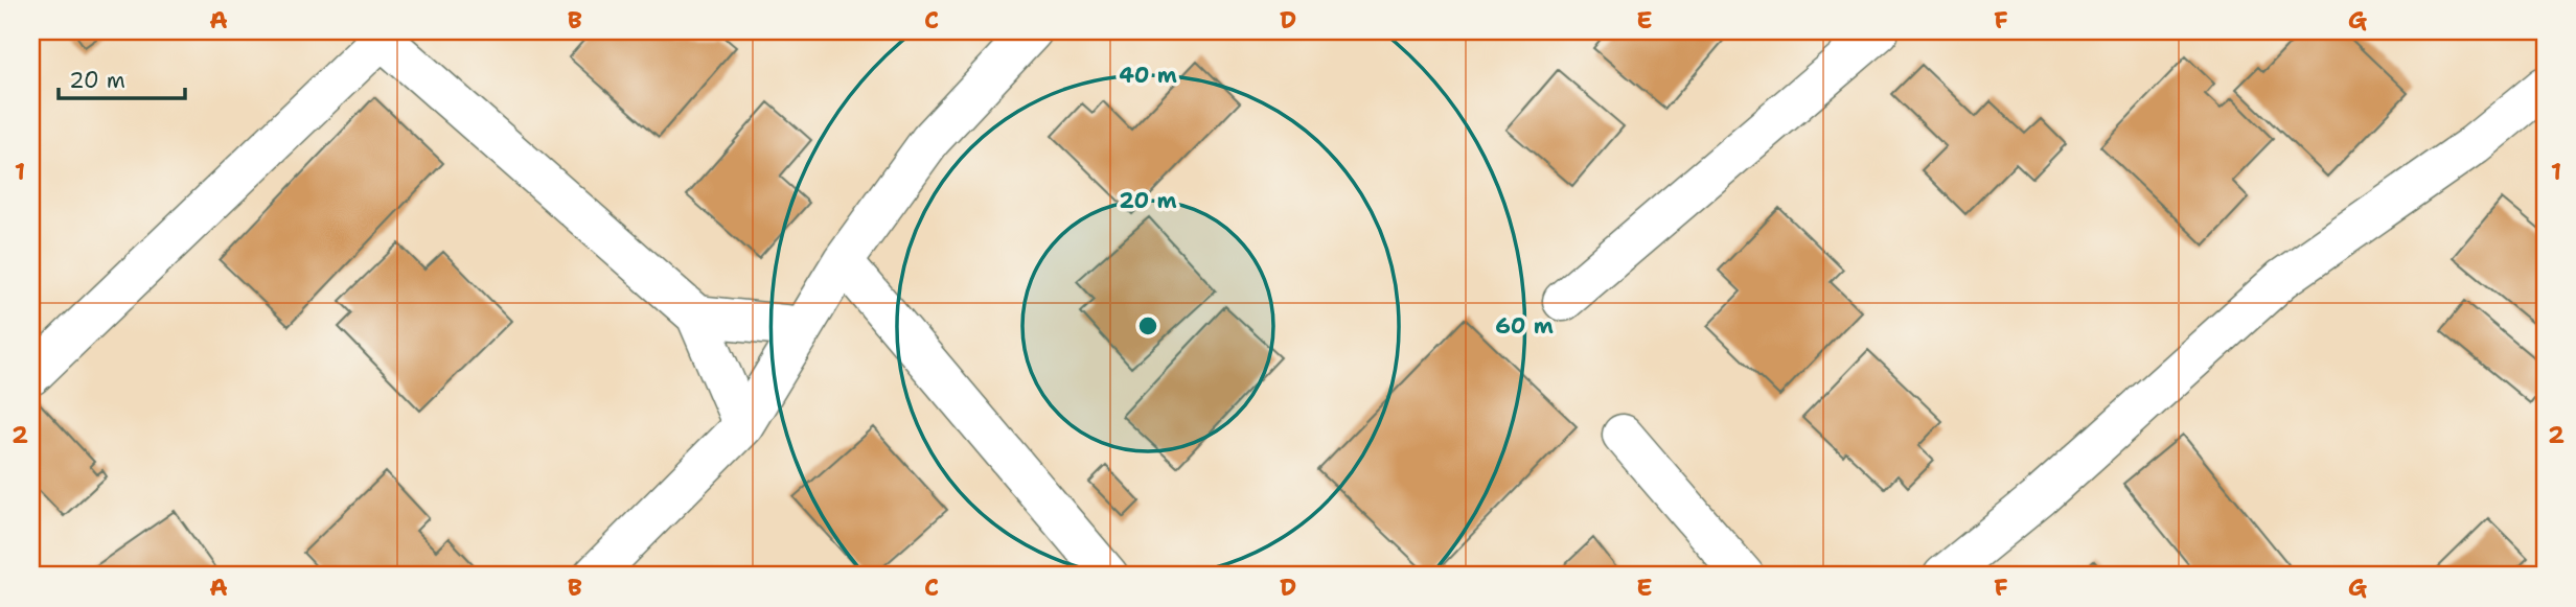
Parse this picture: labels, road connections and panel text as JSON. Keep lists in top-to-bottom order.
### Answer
{
  "scale_bar": "20 m",
  "grid": {
    "columns": [
      "A",
      "B",
      "C",
      "D",
      "E",
      "F",
      "G"
    ],
    "rows": ["1", "2"]
  },
  "rings": ["40 m", "20 m", "60 m"]
}
